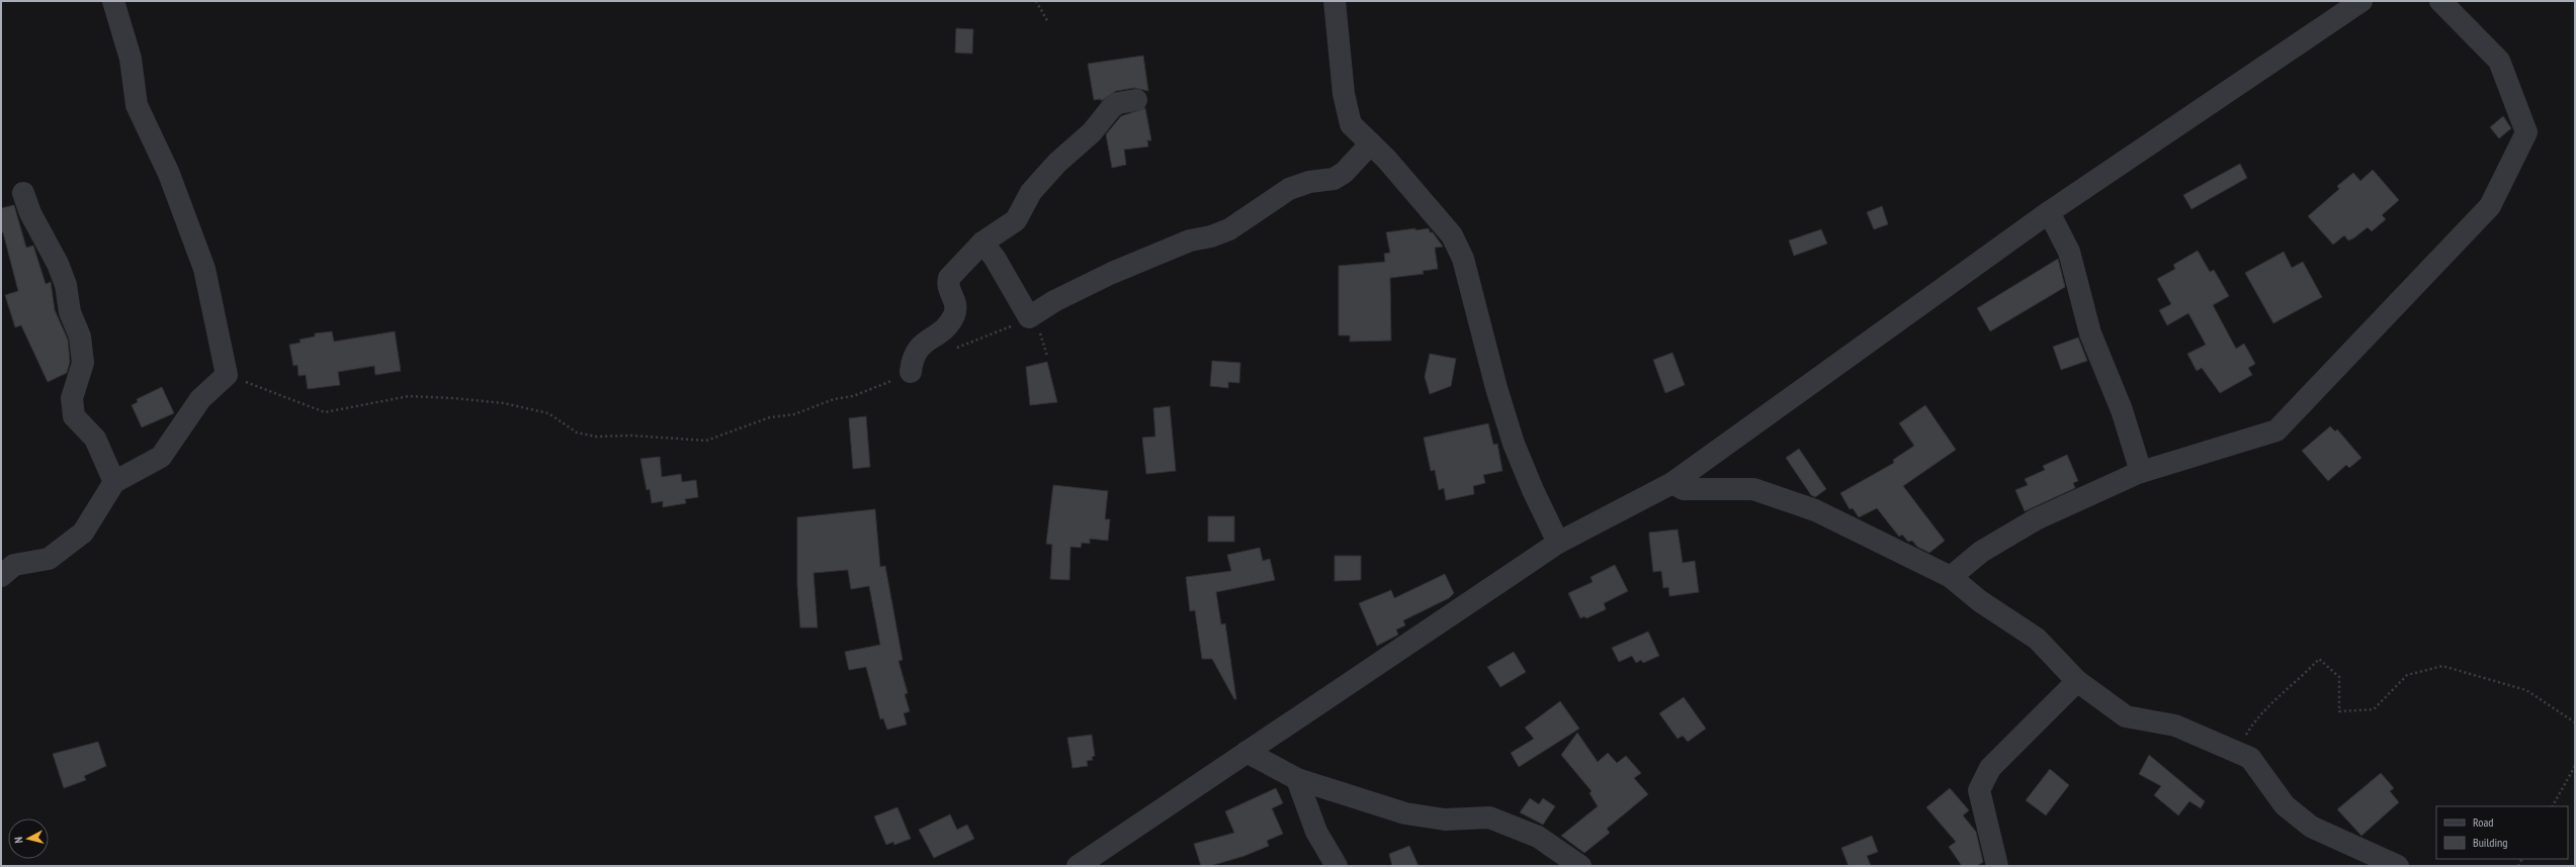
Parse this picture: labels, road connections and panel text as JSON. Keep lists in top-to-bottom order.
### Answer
{
  "legend": ["Road", "Building"],
  "north": "left"
}
